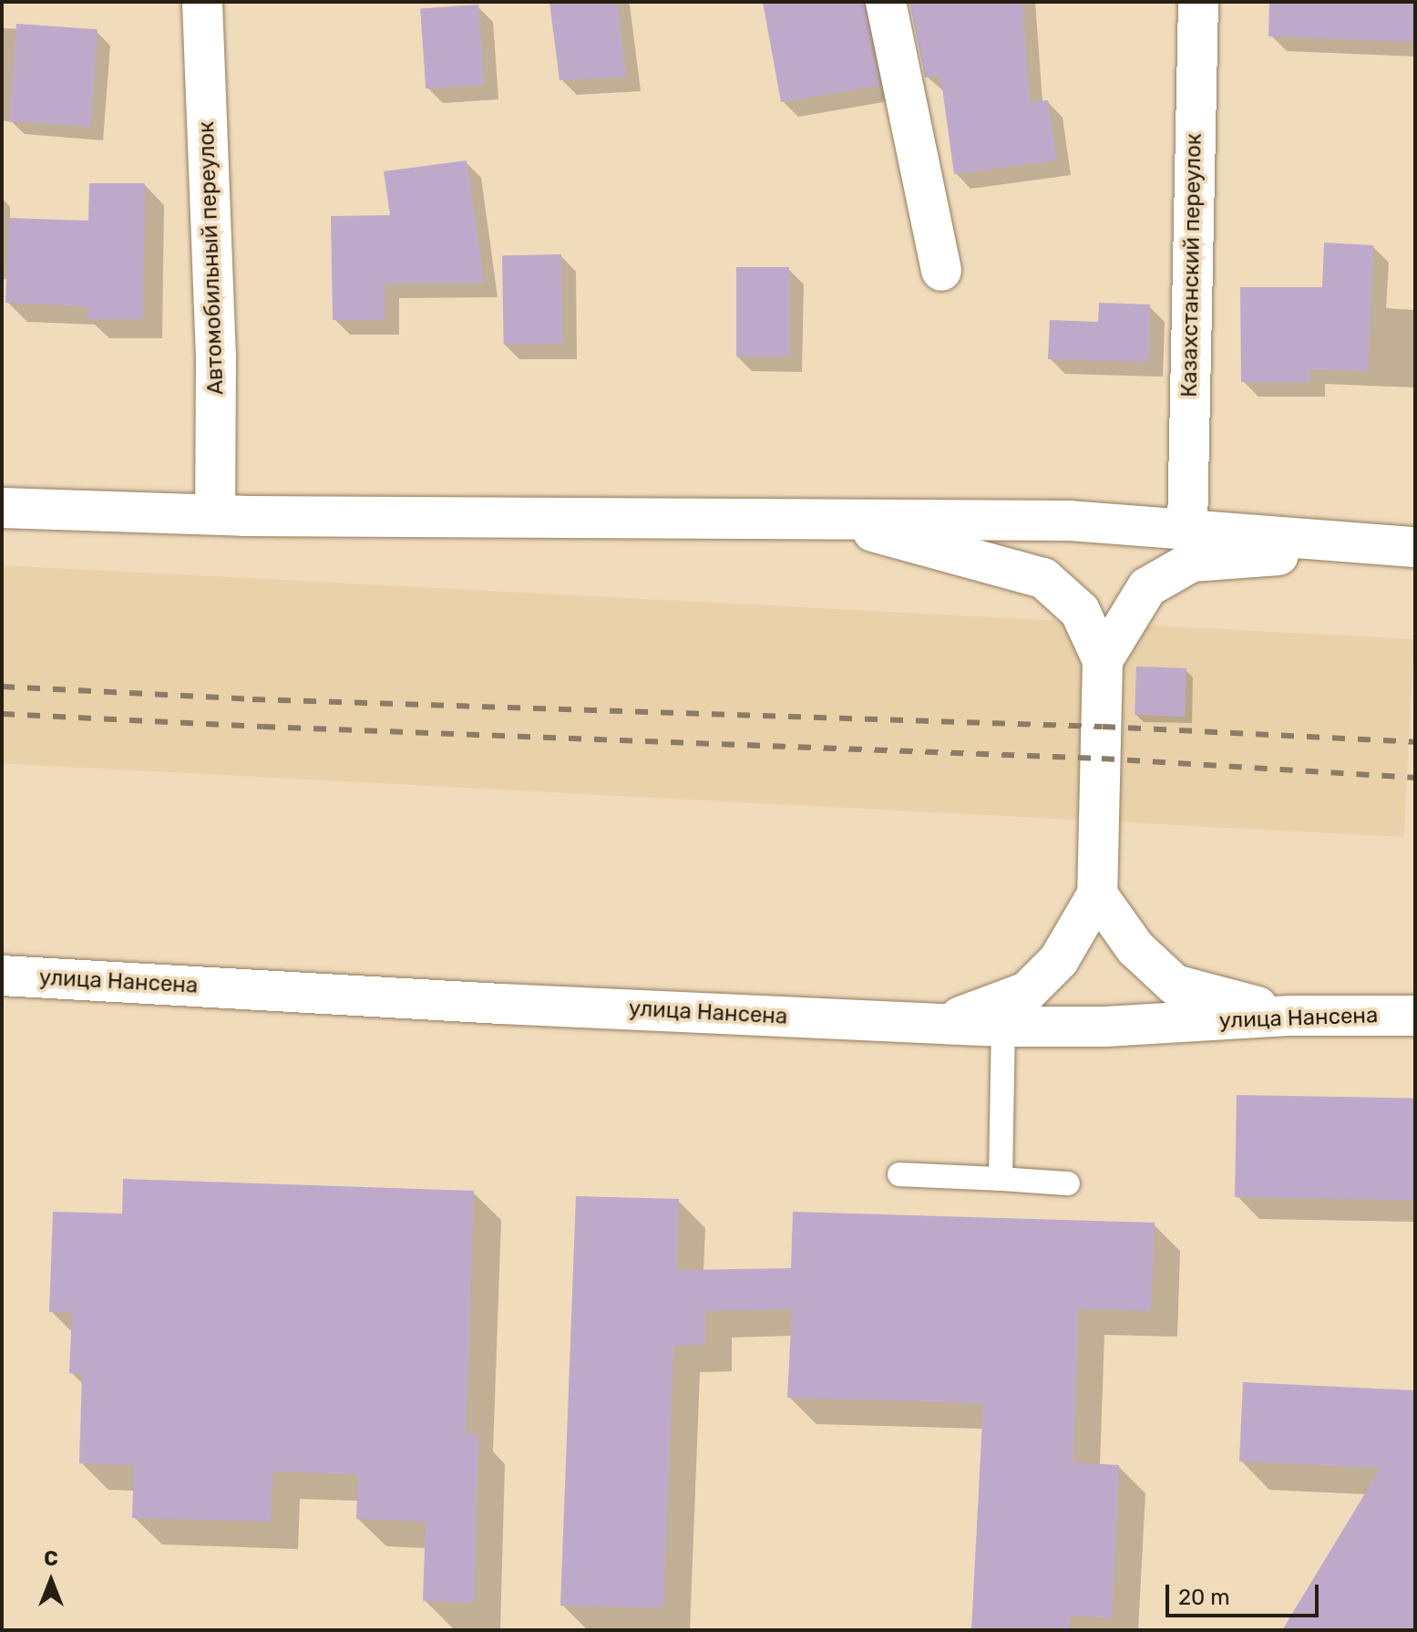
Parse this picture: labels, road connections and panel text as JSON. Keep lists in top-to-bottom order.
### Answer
{
  "streets": {
    "main road": ["Автомобильный переулок", "Казахстанский переулок", "улица Нансена"]
  },
  "scale_bar": "20 m",
  "north": "top"
}
